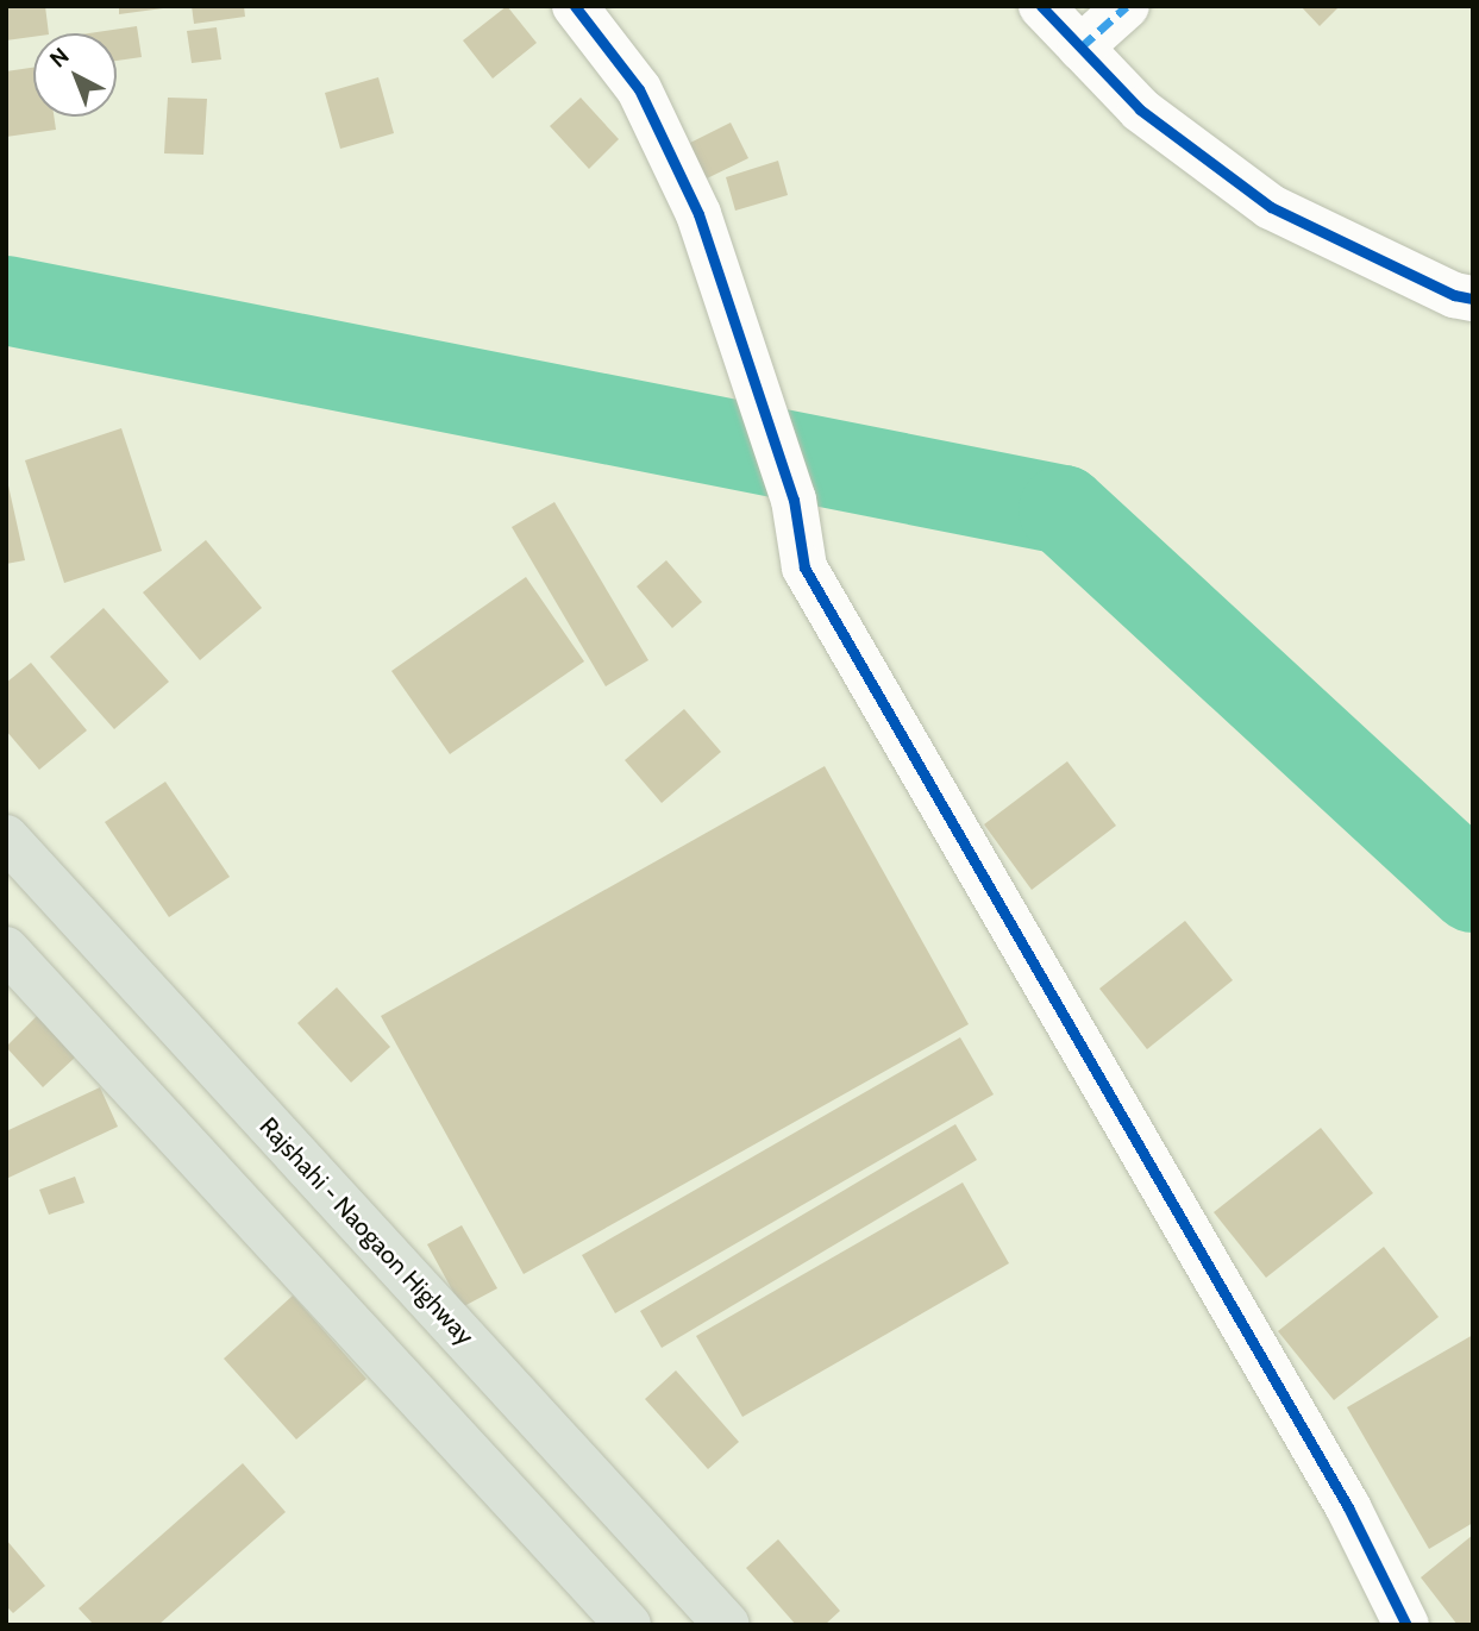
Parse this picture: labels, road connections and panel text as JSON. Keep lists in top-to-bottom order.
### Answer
{
  "streets": {
    "main road": ["Rajshahi - Naogaon Highway"]
  },
  "north": "top left"
}
